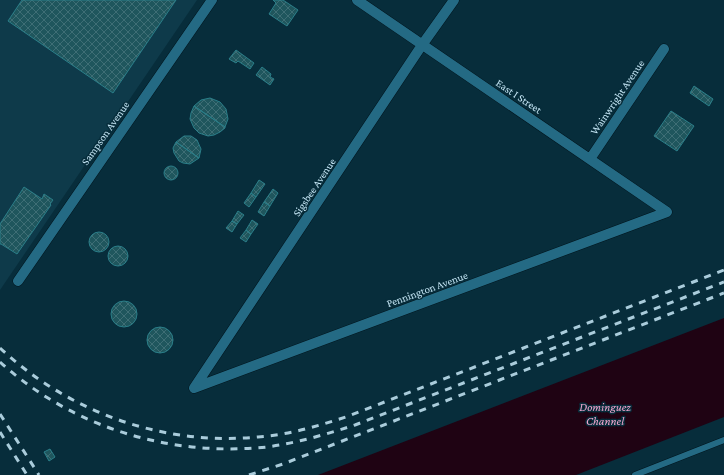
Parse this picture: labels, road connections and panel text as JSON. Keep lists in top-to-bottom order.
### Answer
{
  "streets": {
    "street": [
      "East I Street",
      "Wainwright Avenue",
      "Sampson Avenue",
      "Sigsbee Avenue",
      "Pennington Avenue"
    ]
  },
  "crossings": [
    ["East I Street", "Wainwright Avenue"],
    ["East I Street", "Sigsbee Avenue"],
    ["East I Street", "Pennington Avenue"],
    ["Sigsbee Avenue", "Pennington Avenue"]
  ],
  "water": ["Dominguez Channel"]
}
